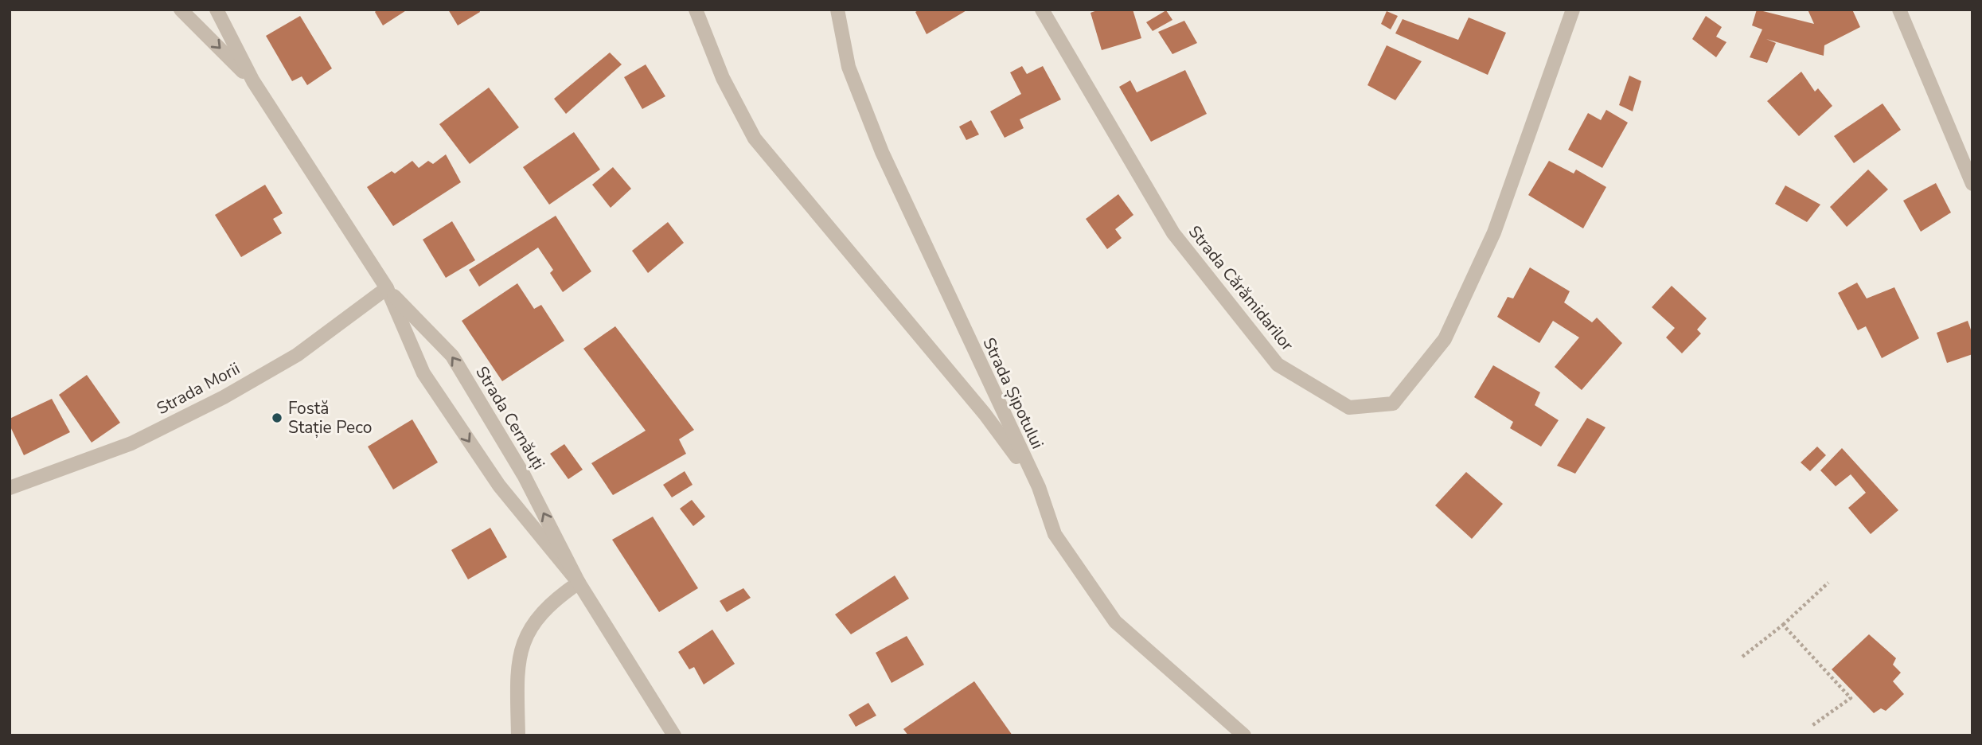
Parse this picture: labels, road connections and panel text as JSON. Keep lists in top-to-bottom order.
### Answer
{
  "streets": {
    "street": [
      "Strada Cărămidarilor",
      "Strada Morii",
      "Strada Șipotului",
      "Strada Cernăuți"
    ]
  },
  "crossings": [
    ["Strada Morii", "Strada Cernăuți"]
  ],
  "places": ["Fostă Stație Peco"]
}
